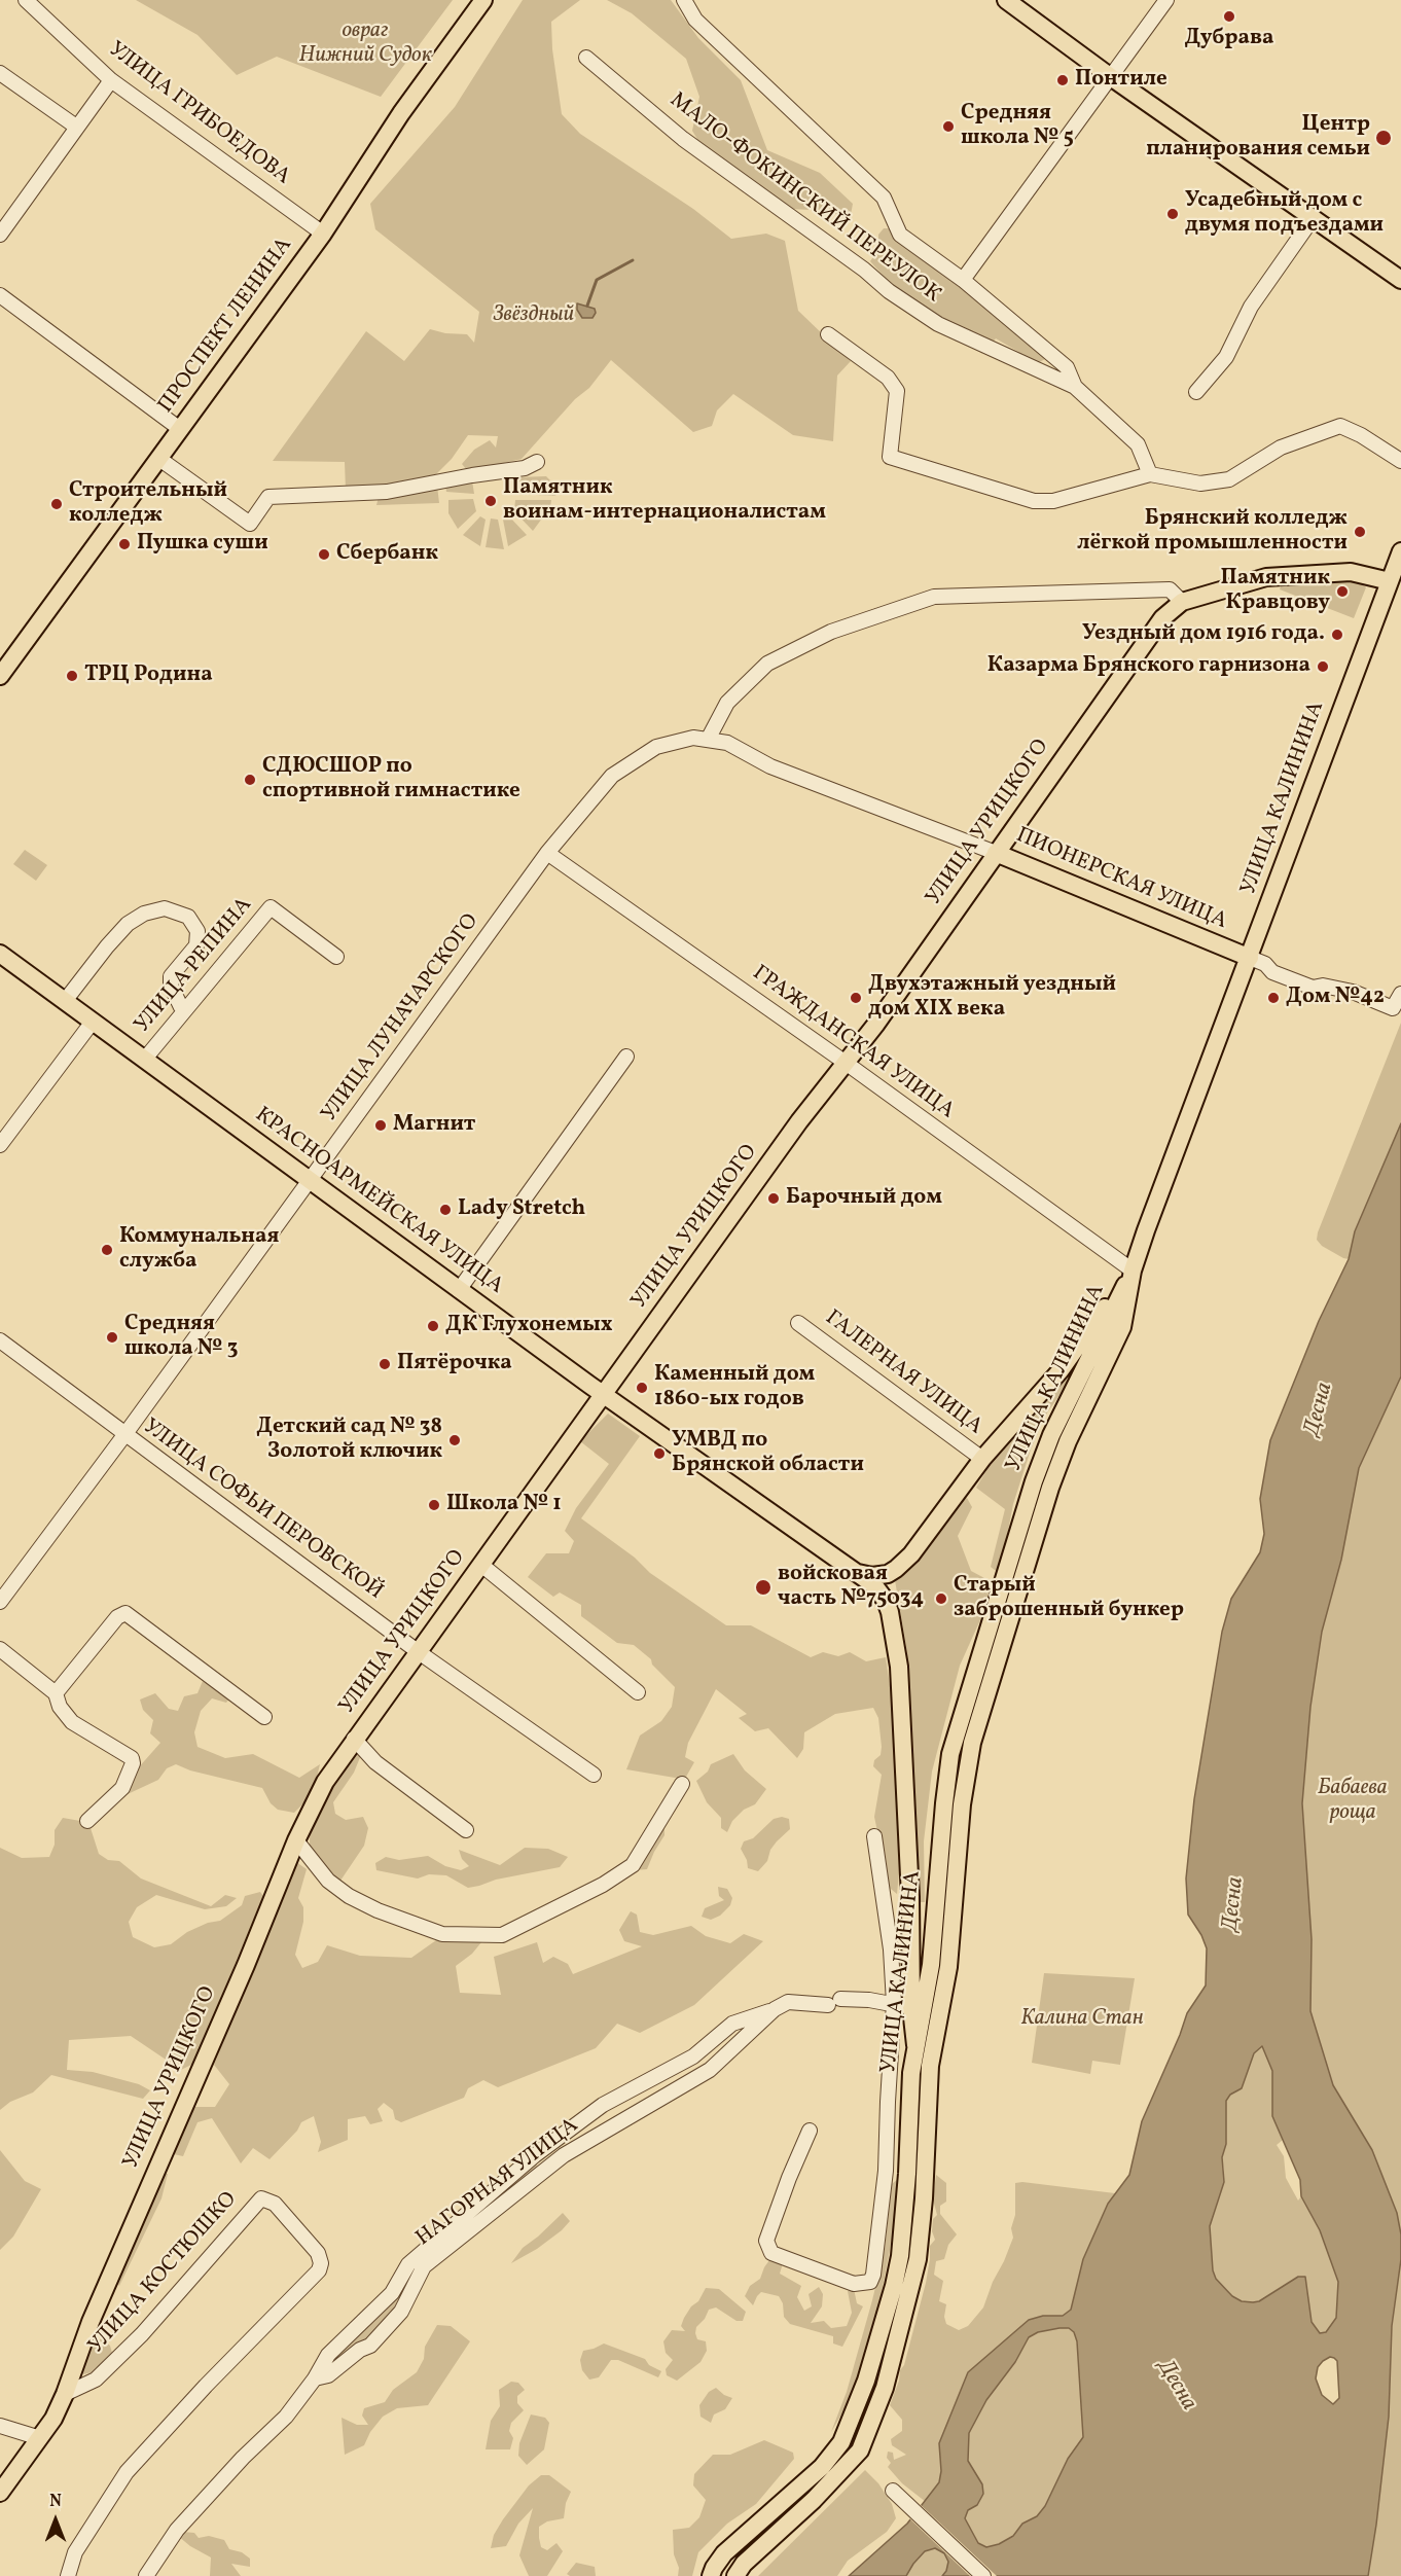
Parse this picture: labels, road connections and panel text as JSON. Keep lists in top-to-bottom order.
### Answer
{
  "streets": {
    "main road": [
      "ПРОСПЕКТ ЛЕНИНА",
      "УЛИЦА КАЛИНИНА",
      "УЛИЦА УРИЦКОГО",
      "ПИОНЕРСКАЯ УЛИЦА",
      "КРАСНОАРМЕЙСКАЯ УЛИЦА"
    ],
    "street": [
      "УЛИЦА ГРИБОЕДОВА",
      "МАЛО-ФОКИНСКИЙ ПЕРЕУЛОК",
      "УЛИЦА РЕПИНА",
      "УЛИЦА ЛУНАЧАРСКОГО",
      "ГРАЖДАНСКАЯ УЛИЦА",
      "ГАЛЕРНАЯ УЛИЦА",
      "УЛИЦА СОФЬИ ПЕРОВСКОЙ",
      "НАГОРНАЯ УЛИЦА",
      "УЛИЦА КОСТЮШКО"
    ]
  },
  "crossings": [
    ["УЛИЦА ГРИБОЕДОВА", "ПРОСПЕКТ ЛЕНИНА"],
    ["УЛИЦА КАЛИНИНА", "УЛИЦА УРИЦКОГО"],
    ["УЛИЦА КАЛИНИНА", "ПИОНЕРСКАЯ УЛИЦА"],
    ["УЛИЦА КАЛИНИНА", "ГРАЖДАНСКАЯ УЛИЦА"],
    ["УЛИЦА КАЛИНИНА", "КРАСНОАРМЕЙСКАЯ УЛИЦА"],
    ["УЛИЦА УРИЦКОГО", "ПИОНЕРСКАЯ УЛИЦА"],
    ["УЛИЦА УРИЦКОГО", "ГРАЖДАНСКАЯ УЛИЦА"],
    ["УЛИЦА УРИЦКОГО", "КРАСНОАРМЕЙСКАЯ УЛИЦА"],
    ["УЛИЦА УРИЦКОГО", "УЛИЦА СОФЬИ ПЕРОВСКОЙ"],
    ["УЛИЦА УРИЦКОГО", "УЛИЦА КОСТЮШКО"],
    ["ПИОНЕРСКАЯ УЛИЦА", "УЛИЦА ЛУНАЧАРСКОГО"],
    ["УЛИЦА РЕПИНА", "КРАСНОАРМЕЙСКАЯ УЛИЦА"],
    ["УЛИЦА ЛУНАЧАРСКОГО", "ГРАЖДАНСКАЯ УЛИЦА"],
    ["УЛИЦА ЛУНАЧАРСКОГО", "КРАСНОАРМЕЙСКАЯ УЛИЦА"],
    ["УЛИЦА ЛУНАЧАРСКОГО", "УЛИЦА СОФЬИ ПЕРОВСКОЙ"]
  ],
  "water": ["Десна"],
  "parks": [
    "овраг Нижний Судок",
    "Звёздный",
    "Бабаева роща",
    "Калина Стан"
  ],
  "places": [
    "Дубрава",
    "Понтиле",
    "Средняя школа № 5",
    "Центр планирования семьи",
    "Усадебный дом с двумя подъездами",
    "Памятник воинам-интернационалистам",
    "Строительный колледж",
    "Брянский колледж лёгкой промышленности",
    "Пушка суши",
    "Сбербанк",
    "Памятник Кравцову",
    "Уездный дом 1916 года.",
    "Казарма Брянского гарнизона",
    "ТРЦ Родина",
    "СДЮСШОР по спортивной гимнастике",
    "Двухэтажный уездный дом XIX века",
    "Дом №42",
    "Магнит",
    "Барочный дом",
    "Lady Stretch",
    "Коммунальная служба",
    "ДК Глухонемых",
    "Средняя школа № 3",
    "Пятёрочка",
    "Каменный дом 1860-ых годов",
    "Детский сад № 38 Золотой ключик",
    "УМВД по Брянской области",
    "Школа № 1",
    "войсковая часть №75034",
    "Старый заброшенный бункер"
  ],
  "north": "top"
}
